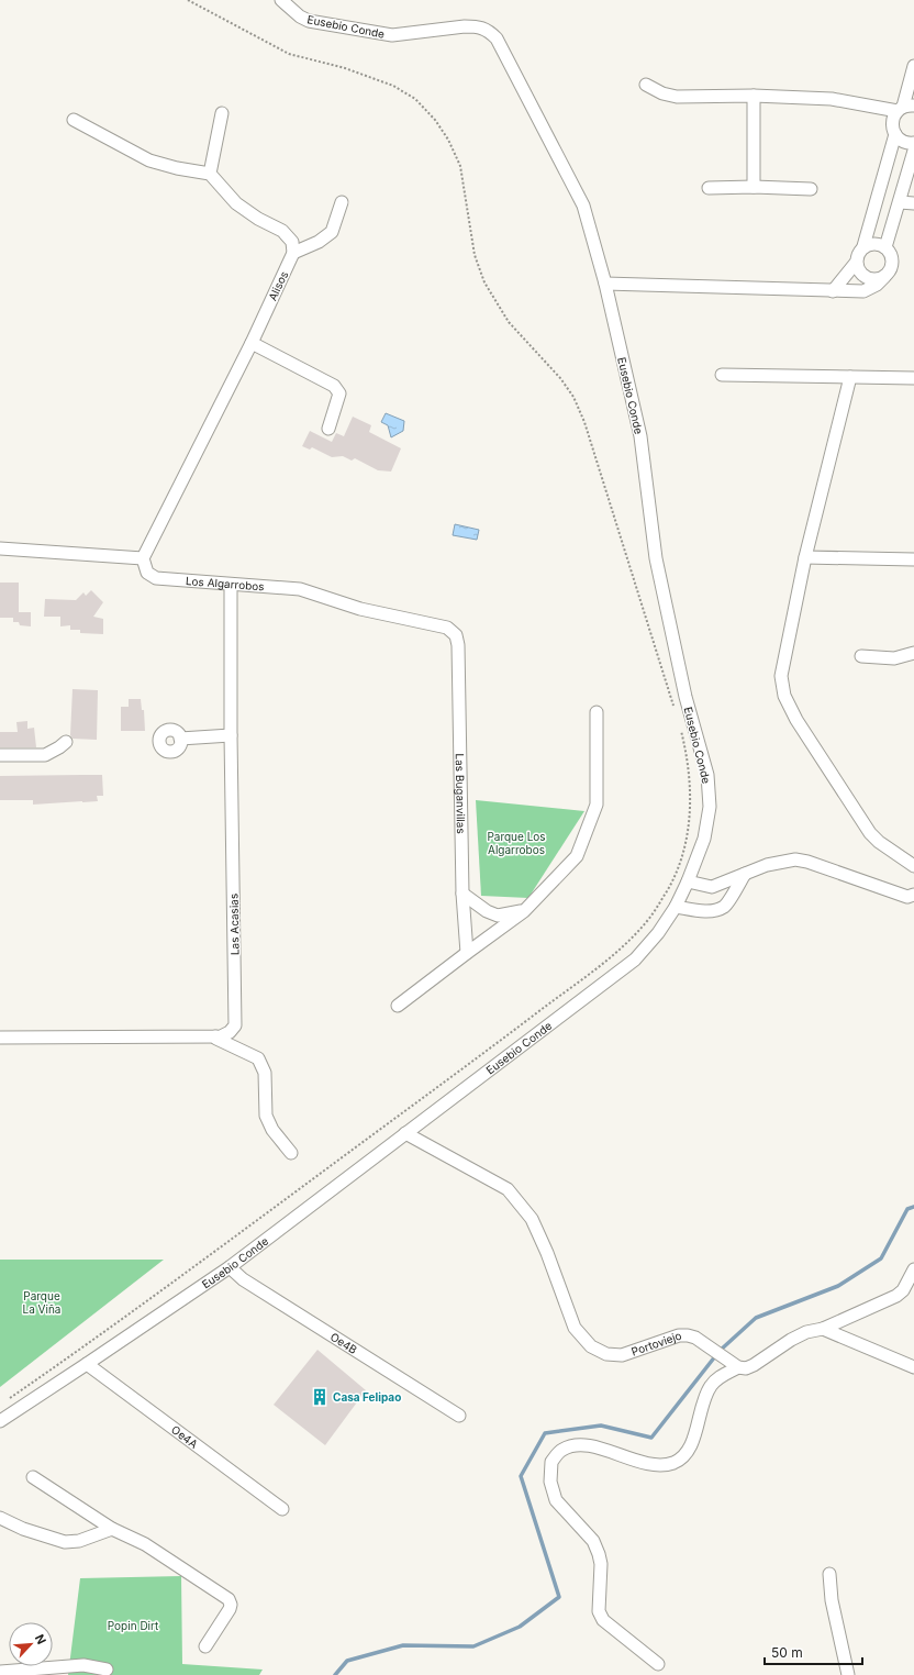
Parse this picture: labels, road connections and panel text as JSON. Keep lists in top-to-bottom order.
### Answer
{
  "streets": {
    "street": [
      "Eusebio Conde",
      "Alisos",
      "Los Algarrobos",
      "Las Buganvillas",
      "Las Acasias",
      "Oe4B",
      "Portoviejo",
      "Oe4A"
    ]
  },
  "crossings": [
    ["Eusebio Conde", "Oe4B"],
    ["Eusebio Conde", "Portoviejo"],
    ["Eusebio Conde", "Oe4A"],
    ["Alisos", "Los Algarrobos"],
    ["Los Algarrobos", "Las Buganvillas"],
    ["Los Algarrobos", "Las Acasias"]
  ],
  "parks": ["Parque Los Algarrobos", "Parque La Viña", "Popin Dirt"],
  "places": {
    "building": ["Casa Felipao"]
  },
  "scale_bar": "50 m",
  "north": "top right"
}
